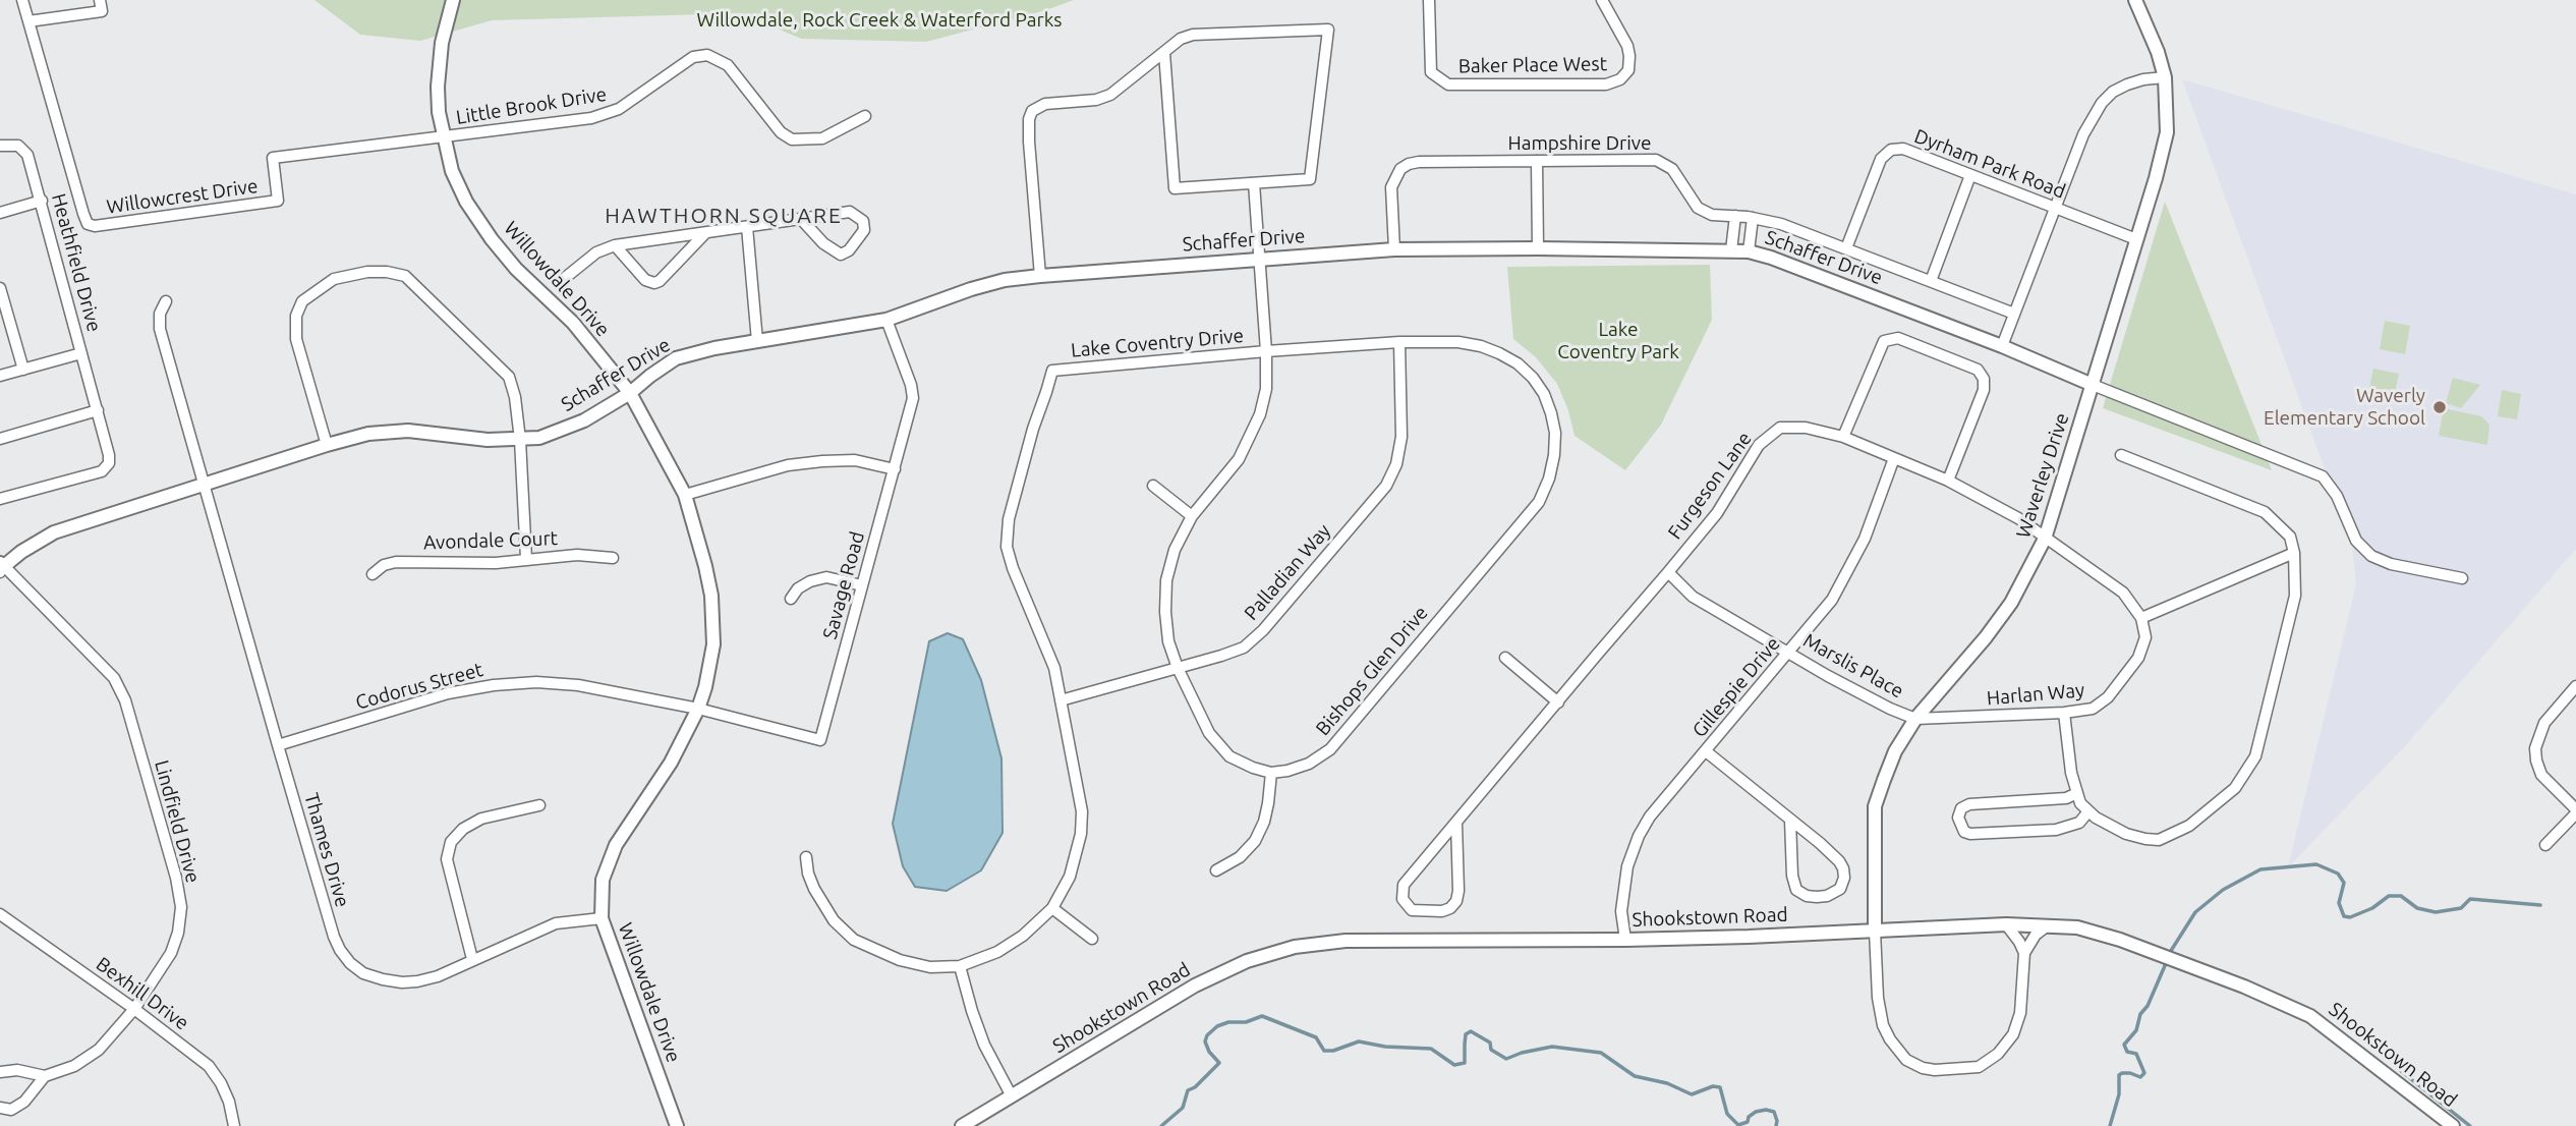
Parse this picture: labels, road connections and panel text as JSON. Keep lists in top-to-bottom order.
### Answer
{
  "streets": {
    "street": [
      "Baker Place West",
      "Little Brook Drive",
      "Hampshire Drive",
      "Dyrham Park Road",
      "Willowcrest Drive",
      "Schaffer Drive",
      "Heathfield Drive",
      "Willowdale Drive",
      "Lake Coventry Drive",
      "Waverley Drive",
      "Furgeson Lane",
      "Avondale Court",
      "Palladian Way",
      "Savage Road",
      "Marslis Place",
      "Bishops Glen Drive",
      "Codorus Street",
      "Gillespie Drive",
      "Harlan Way",
      "Lindfield Drive",
      "Thames Drive",
      "Shookstown Road",
      "Bexhill Drive"
    ]
  },
  "crossings": [
    ["Little Brook Drive", "Willowcrest Drive"],
    ["Little Brook Drive", "Willowdale Drive"],
    ["Hampshire Drive", "Dyrham Park Road"],
    ["Hampshire Drive", "Schaffer Drive"],
    ["Dyrham Park Road", "Waverley Drive"],
    ["Willowcrest Drive", "Willowdale Drive"],
    ["Schaffer Drive", "Willowdale Drive"],
    ["Schaffer Drive", "Waverley Drive"],
    ["Schaffer Drive", "Savage Road"],
    ["Schaffer Drive", "Lindfield Drive"],
    ["Schaffer Drive", "Thames Drive"],
    ["Willowdale Drive", "Savage Road"],
    ["Willowdale Drive", "Codorus Street"],
    ["Willowdale Drive", "Thames Drive"],
    ["Lake Coventry Drive", "Palladian Way"],
    ["Lake Coventry Drive", "Bishops Glen Drive"],
    ["Waverley Drive", "Furgeson Lane"],
    ["Waverley Drive", "Marslis Place"],
    ["Waverley Drive", "Harlan Way"],
    ["Waverley Drive", "Shookstown Road"],
    ["Furgeson Lane", "Marslis Place"],
    ["Furgeson Lane", "Gillespie Drive"],
    ["Palladian Way", "Bishops Glen Drive"],
    ["Savage Road", "Codorus Street"],
    ["Marslis Place", "Gillespie Drive"],
    ["Marslis Place", "Harlan Way"],
    ["Codorus Street", "Thames Drive"],
    ["Gillespie Drive", "Shookstown Road"],
    ["Lindfield Drive", "Bexhill Drive"]
  ],
  "districts": ["HAWTHORN SQUARE"],
  "parks": ["Willowdale, Rock Creek & Waterford Parks", "Lake Coventry Park"],
  "places": ["Waverly Elementary School"]
}
